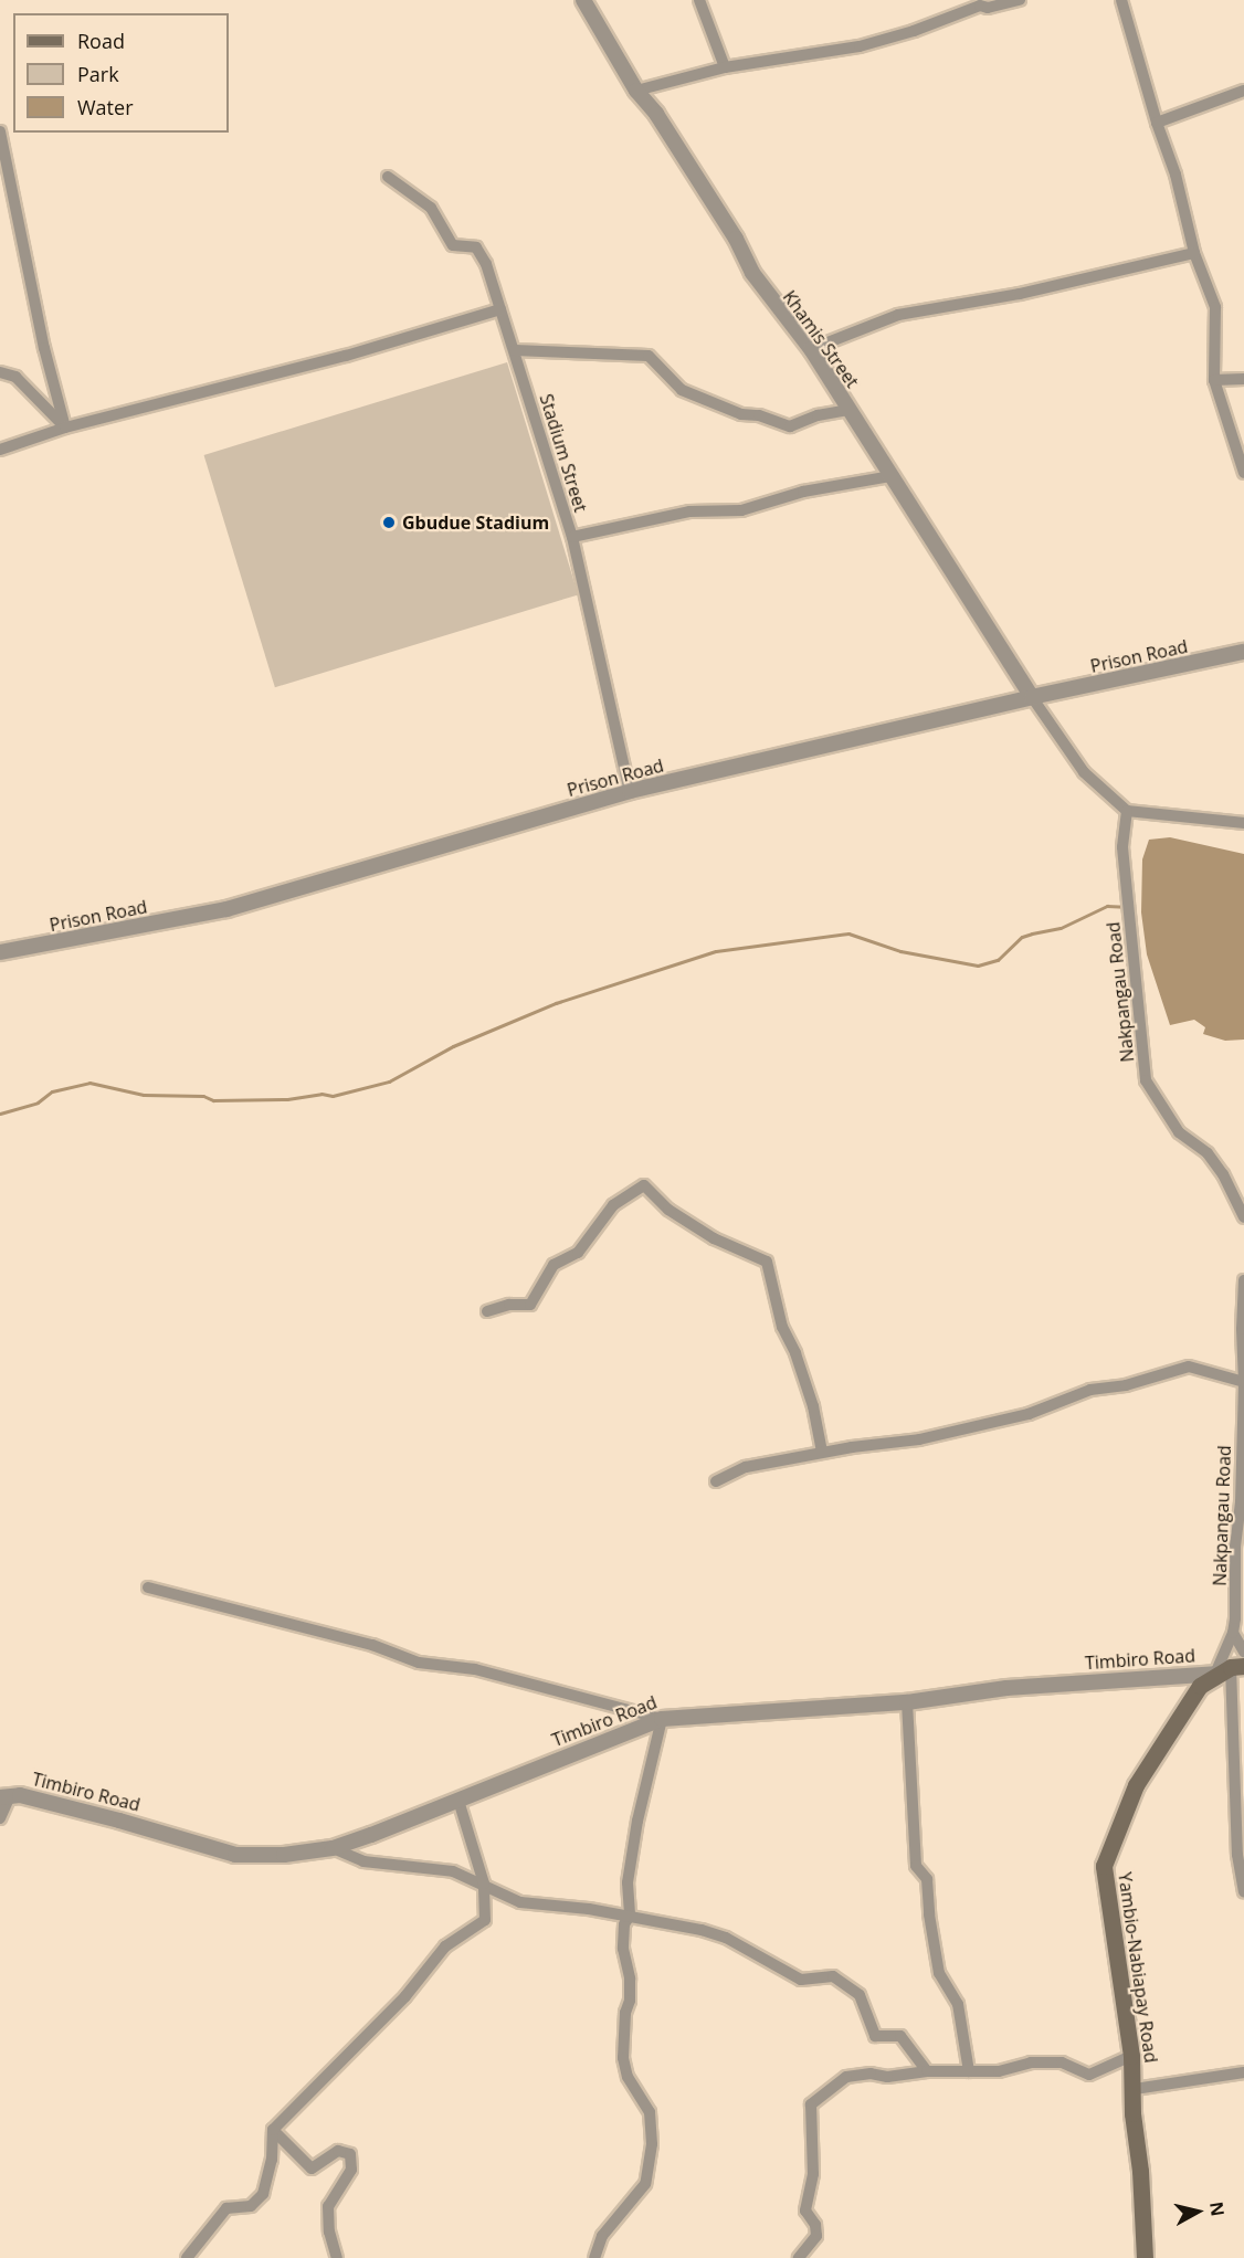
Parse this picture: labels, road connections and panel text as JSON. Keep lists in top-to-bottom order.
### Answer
{
  "streets": {
    "main road": ["Yambio-Nabiapay Road"],
    "street": [
      "Khamis Street",
      "Stadium Street",
      "Prison Road",
      "Nakpangau Road",
      "Timbiro Road"
    ]
  },
  "crossings": [
    ["Khamis Street", "Prison Road"],
    ["Stadium Street", "Prison Road"],
    ["Nakpangau Road", "Timbiro Road"],
    ["Nakpangau Road", "Yambio-Nabiapay Road"],
    ["Timbiro Road", "Yambio-Nabiapay Road"]
  ],
  "places": ["Gbudue Stadium"],
  "legend": ["Road", "Park", "Water"],
  "north": "right"
}
